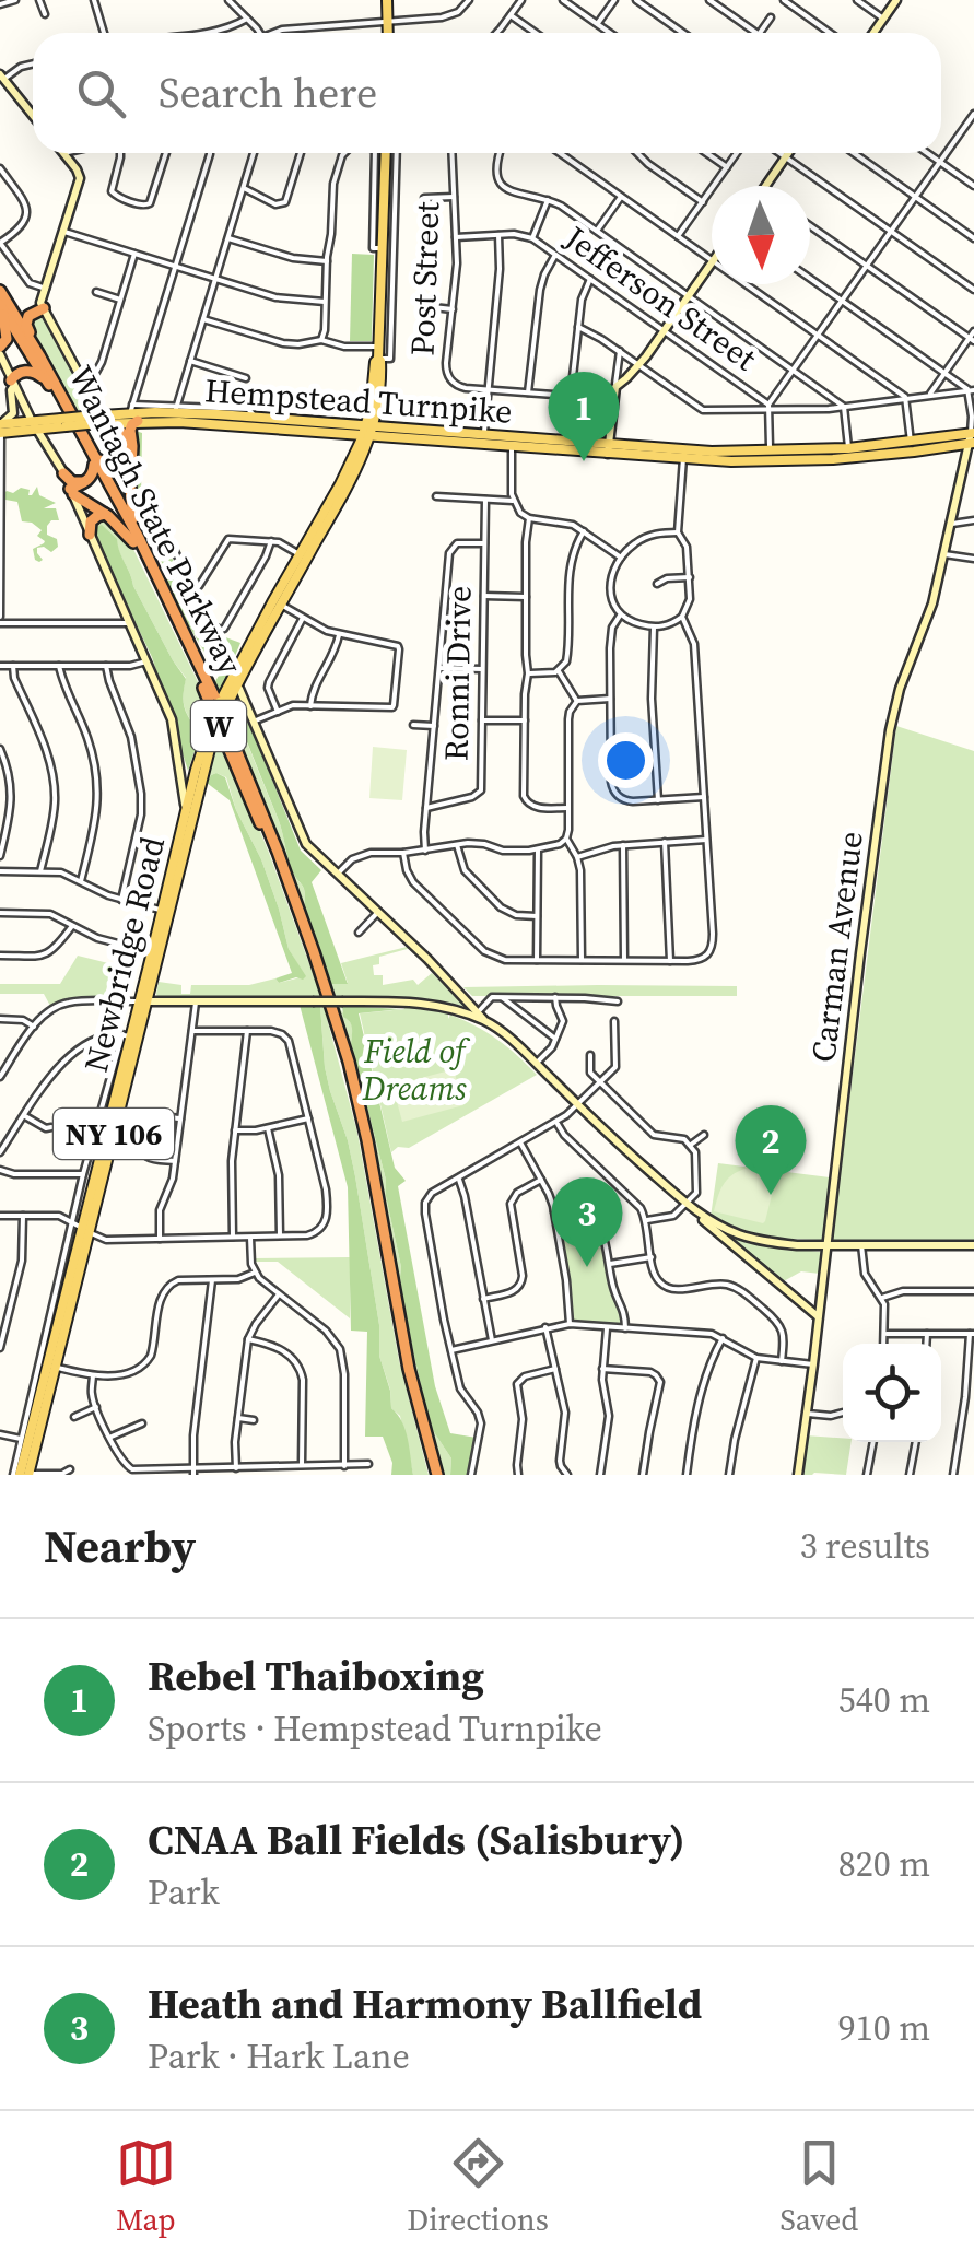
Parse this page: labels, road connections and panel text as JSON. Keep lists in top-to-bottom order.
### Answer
{
  "streets": {
    "highway": ["Wantagh State Parkway", "W"],
    "main road": [
      "Hempstead Turnpike",
      "Carman Avenue",
      "Newbridge Road",
      "NY 106"
    ],
    "street": ["Post Street", "Jefferson Street", "Ronni Drive"]
  },
  "crossings": [
    ["Post Street", "Jefferson Street"],
    ["Hempstead Turnpike", "Carman Avenue"],
    ["Hempstead Turnpike", "NY 106"],
    ["Newbridge Road", "NY 106"]
  ],
  "parks": ["Field of Dreams"],
  "north": "bottom",
  "page": {
    "search": "Search here",
    "pins": ["1", "2", "3"],
    "heading": ["Nearby", "3 results"],
    "list": [
      {
        "mark": "1",
        "name": "Rebel Thaiboxing",
        "note": "Sports · Hempstead Turnpike",
        "value": "540 m"
      },
      {
        "mark": "2",
        "name": "CNAA Ball Fields (Salisbury)",
        "note": "Park",
        "value": "820 m"
      },
      {
        "mark": "3",
        "name": "Heath and Harmony Ballfield",
        "note": "Park · Hark Lane",
        "value": "910 m"
      }
    ],
    "nav": ["Map", "Directions", "Saved"]
  }
}
